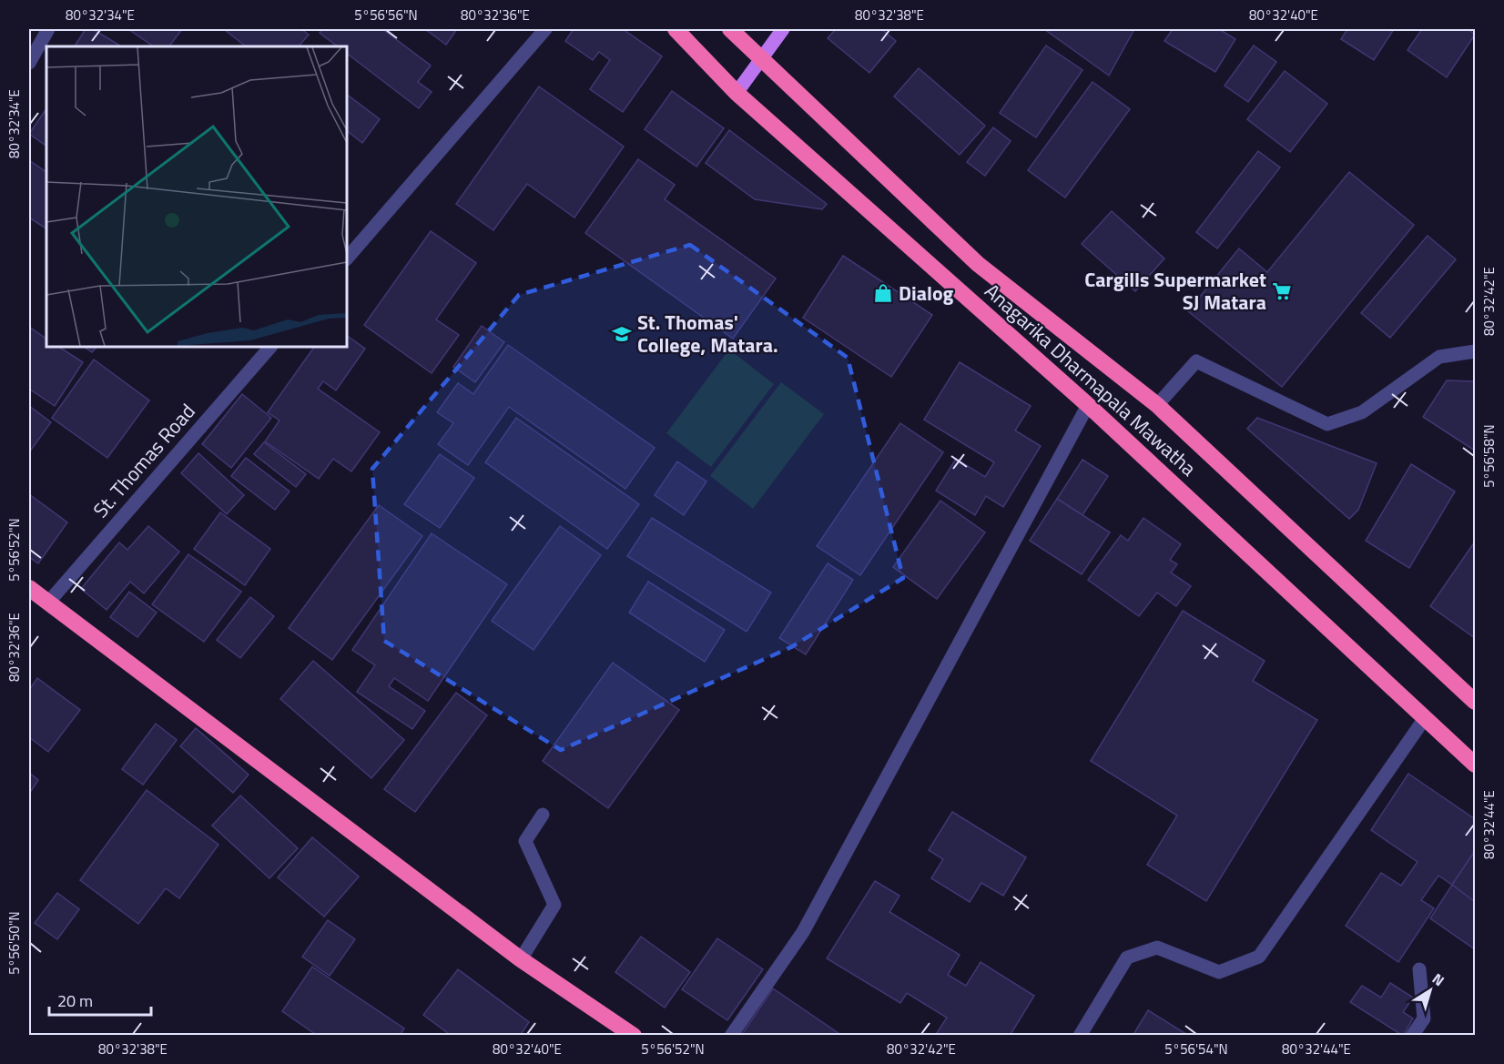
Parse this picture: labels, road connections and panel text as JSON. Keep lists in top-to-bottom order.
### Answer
{
  "streets": {
    "highway": ["Anagarika Dharmapala Mawatha"],
    "street": ["St. Thomas Road"]
  },
  "places": {
    "supermarket": ["Cargills Supermarket SJ Matara"],
    "shop": ["Dialog"],
    "school or university": ["St. Thomas' College, Matara."]
  },
  "scale_bar": "20 m",
  "north": "top right",
  "coordinates": [
    "80°32'34\"E",
    "5°56'56\"N",
    "80°32'36\"E",
    "80°32'38\"E",
    "80°32'40\"E",
    "80°32'42\"E",
    "5°56'58\"N",
    "5°56'52\"N",
    "80°32'44\"E",
    "5°56'50\"N",
    "5°56'54\"N"
  ]
}
